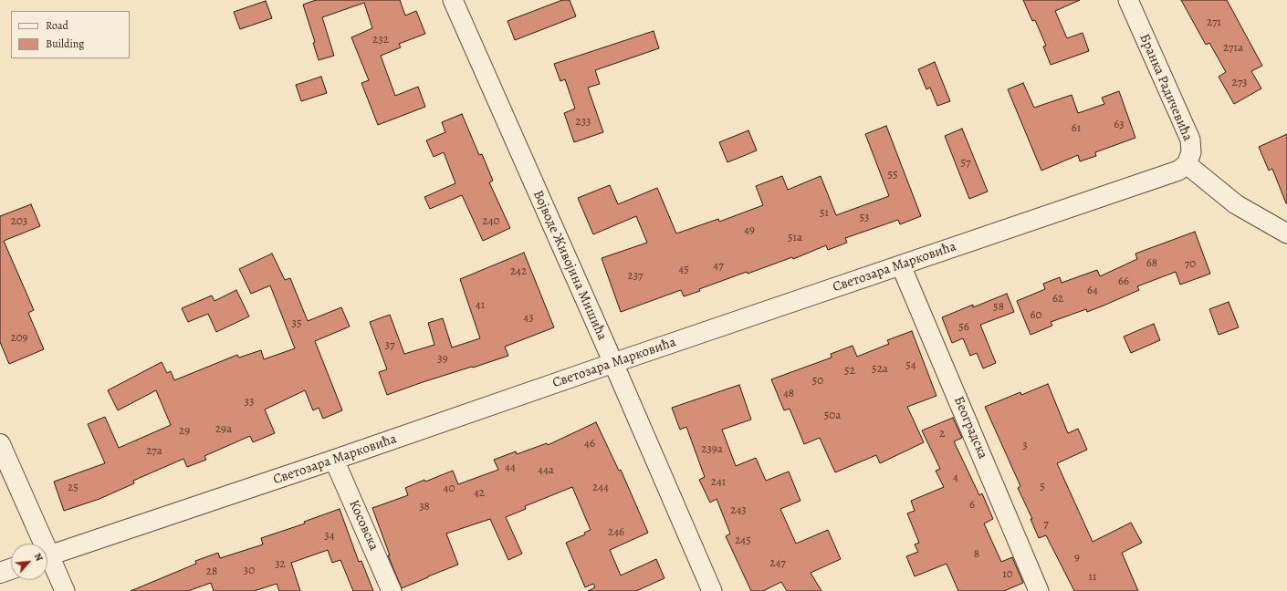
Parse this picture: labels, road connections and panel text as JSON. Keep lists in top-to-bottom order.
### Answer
{
  "streets": {
    "street": [
      "Бранка Радичевића",
      "Војводе Живојина Мишића",
      "Светозара Марковића",
      "Београдска",
      "Косовска"
    ]
  },
  "crossings": [
    ["Бранка Радичевића", "Светозара Марковића"],
    ["Војводе Живојина Мишића", "Светозара Марковића"],
    ["Светозара Марковића", "Београдска"],
    ["Светозара Марковића", "Косовска"]
  ],
  "house_numbers": [
    "271",
    "232",
    "271a",
    "273",
    "233",
    "63",
    "61",
    "57",
    "55",
    "51",
    "53",
    "203",
    "240",
    "49",
    "51a",
    "68",
    "70",
    "47",
    "45",
    "242",
    "237",
    "66",
    "64",
    "62",
    "41",
    "58",
    "60",
    "43",
    "35",
    "56",
    "209",
    "37",
    "39",
    "54",
    "52a",
    "52",
    "50",
    "48",
    "33",
    "50a",
    "29a",
    "29",
    "2",
    "46",
    "3",
    "239a",
    "27a",
    "44",
    "44a",
    "4",
    "241",
    "5",
    "25",
    "244",
    "40",
    "42",
    "6",
    "38",
    "243",
    "7",
    "246",
    "34",
    "245",
    "8",
    "9",
    "247",
    "32",
    "30",
    "28",
    "10",
    "11"
  ],
  "legend": ["Road", "Building"],
  "north": "top right"
}
